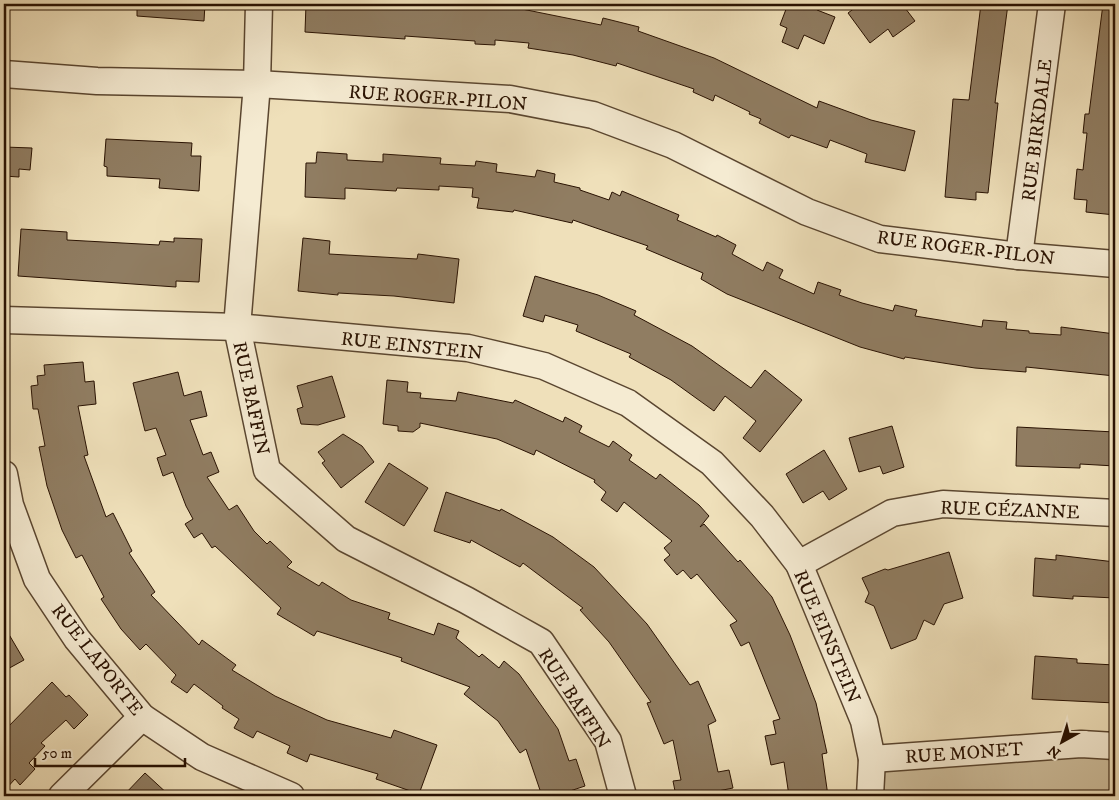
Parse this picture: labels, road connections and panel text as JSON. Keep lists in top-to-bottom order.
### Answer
{
  "streets": {
    "street": [
      "RUE ROGER-PILON",
      "RUE BIRKDALE",
      "RUE EINSTEIN",
      "RUE BAFFIN",
      "RUE CÉZANNE",
      "RUE LAPORTE",
      "RUE MONET"
    ]
  },
  "crossings": [
    ["RUE ROGER-PILON", "RUE BIRKDALE"],
    ["RUE ROGER-PILON", "RUE BAFFIN"],
    ["RUE EINSTEIN", "RUE BAFFIN"],
    ["RUE EINSTEIN", "RUE CÉZANNE"],
    ["RUE EINSTEIN", "RUE MONET"]
  ],
  "scale_bar": "50 m",
  "north": "bottom left"
}
